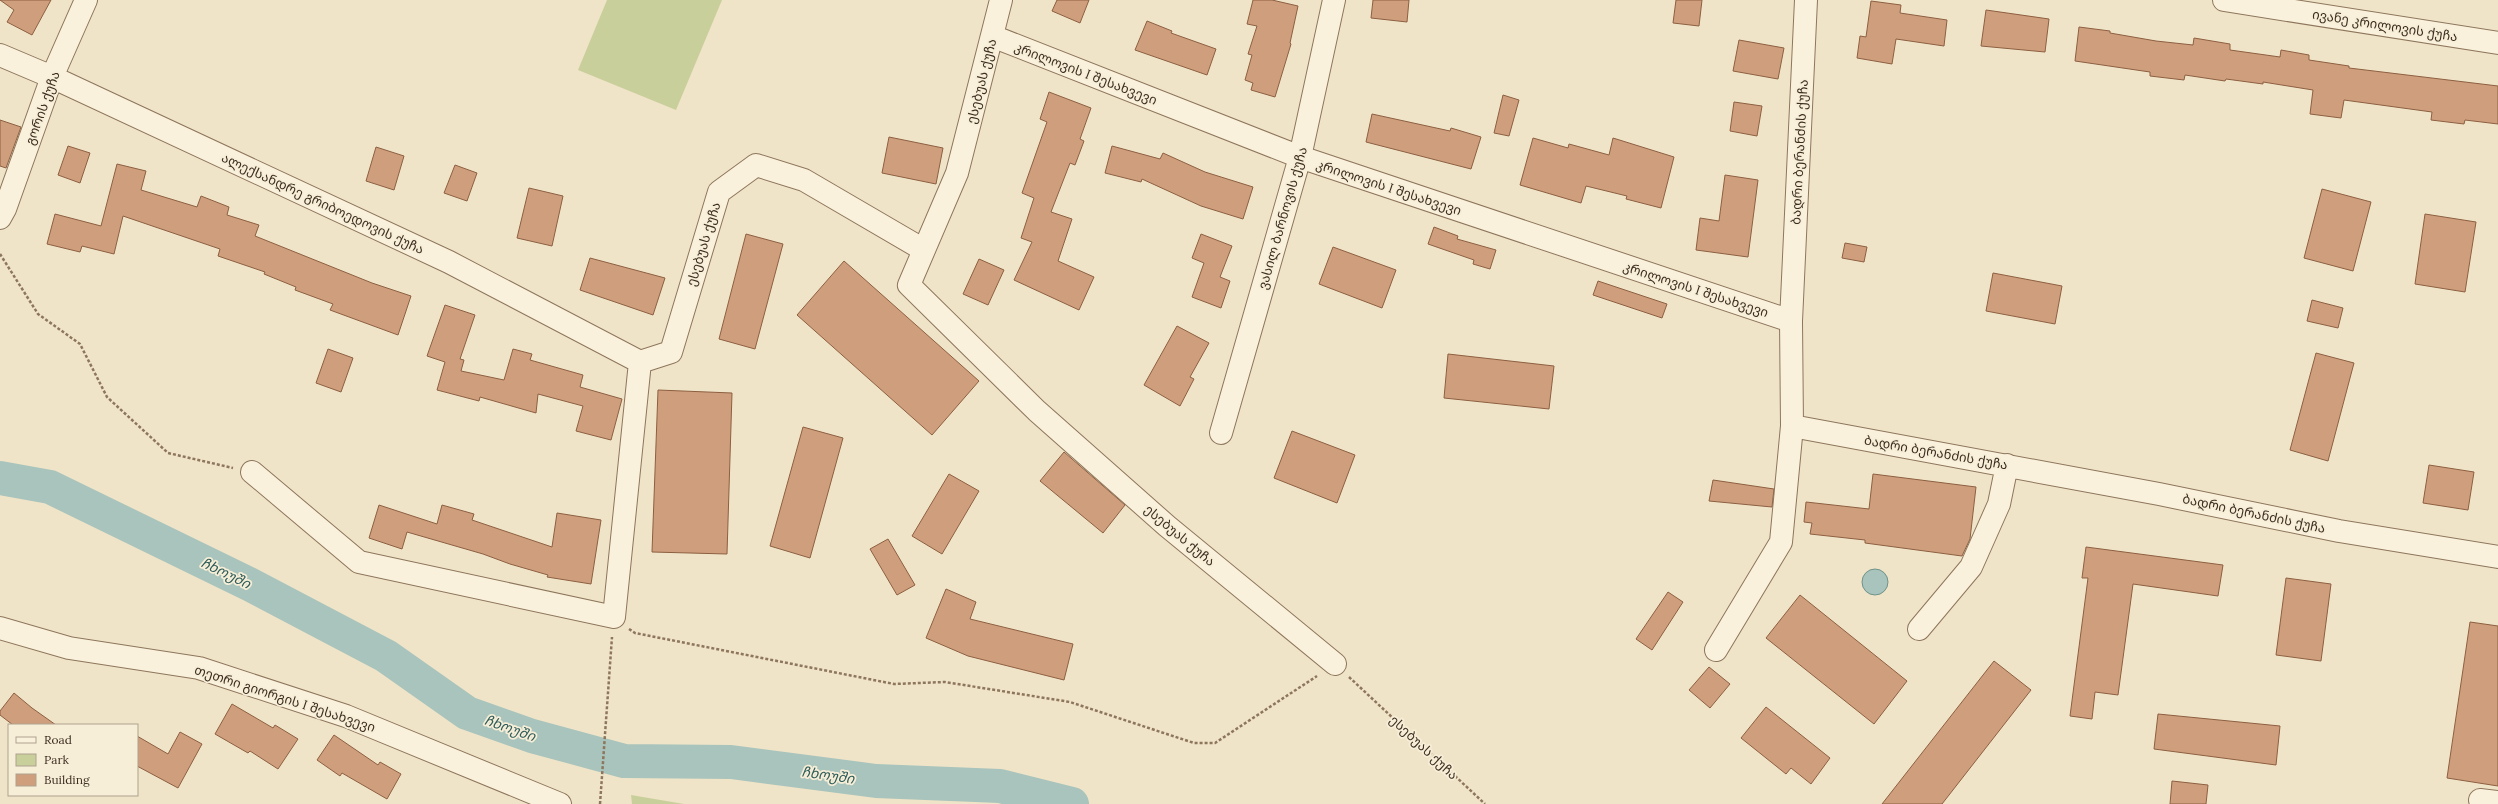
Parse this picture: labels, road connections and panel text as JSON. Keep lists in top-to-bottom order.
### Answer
{
  "streets": {
    "street": [
      "ივანე კრილოვის ქუჩა",
      "კრილოვის I შესახვევი",
      "ესებუას ქუჩა",
      "გორის ქუჩა",
      "ბადრი ბერანძის ქუჩა",
      "ალექსანდრე გრიბოედოვის ქუჩა",
      "ვასილ ბარნოვის ქუჩა",
      "თეთრი გიორგის I შესახვევი"
    ]
  },
  "crossings": [
    ["კრილოვის I შესახვევი", "ესებუას ქუჩა"],
    ["კრილოვის I შესახვევი", "ბადრი ბერანძის ქუჩა"],
    ["კრილოვის I შესახვევი", "ვასილ ბარნოვის ქუჩა"],
    ["ესებუას ქუჩა", "ალექსანდრე გრიბოედოვის ქუჩა"],
    ["გორის ქუჩა", "ალექსანდრე გრიბოედოვის ქუჩა"]
  ],
  "water": ["ჩხოუში"],
  "legend": ["Road", "Park", "Building"]
}
